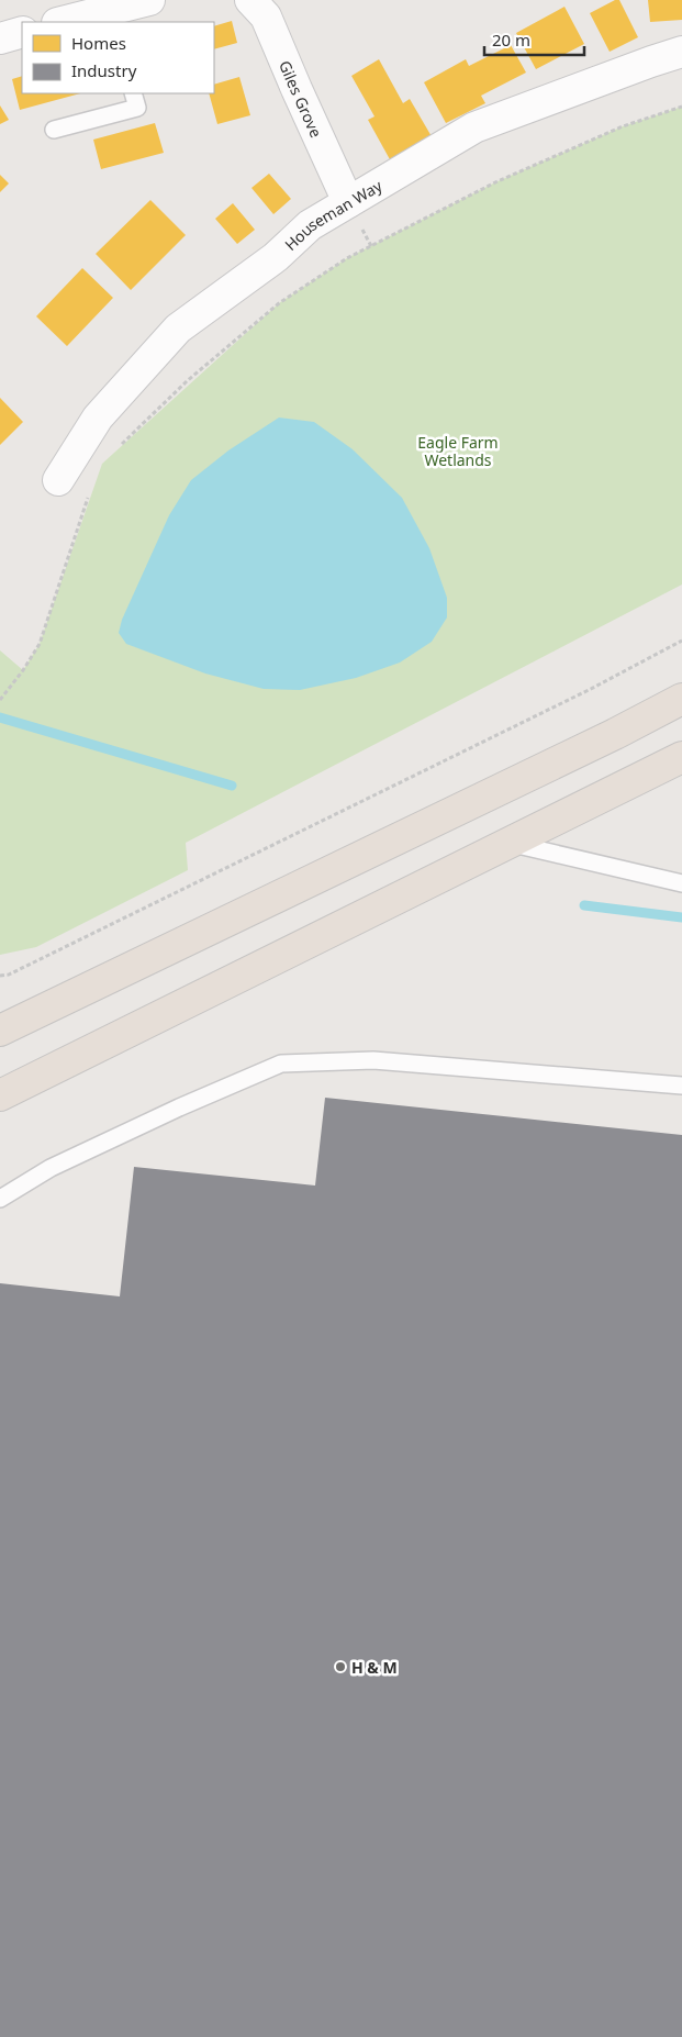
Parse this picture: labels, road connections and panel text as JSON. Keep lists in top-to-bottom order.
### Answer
{
  "streets": {
    "street": ["Giles Grove", "Houseman Way"]
  },
  "crossings": [
    ["Giles Grove", "Houseman Way"]
  ],
  "parks": ["Eagle Farm Wetlands"],
  "places": ["H & M"],
  "legend": ["Homes", "Industry"],
  "scale_bar": "20 m"
}
